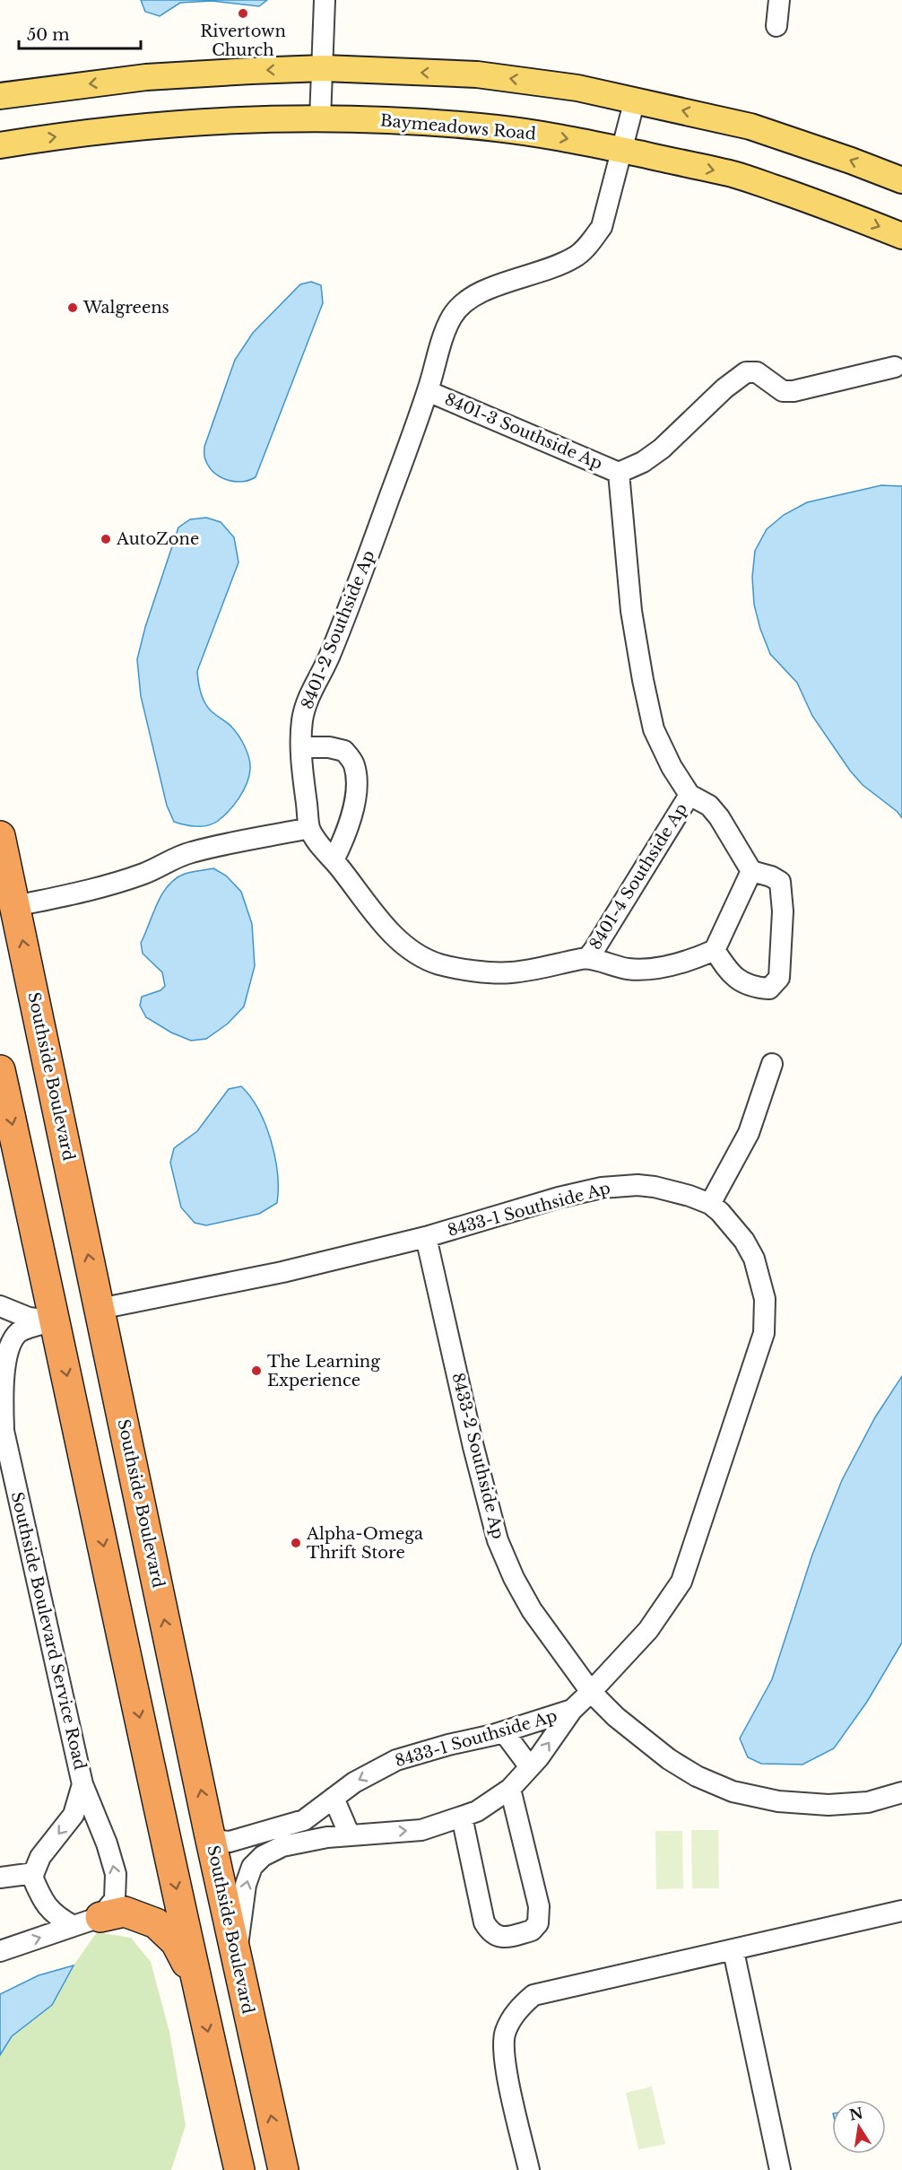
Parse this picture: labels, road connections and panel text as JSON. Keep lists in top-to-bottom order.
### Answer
{
  "streets": {
    "highway": ["Southside Boulevard"],
    "main road": ["Baymeadows Road"],
    "street": [
      "8401-3 Southside Ap",
      "8401-2 Southside Ap",
      "8401-4 Southside Ap",
      "8433-1 Southside Ap",
      "8433-2 Southside Ap",
      "Southside Boulevard Service Road"
    ]
  },
  "crossings": [
    ["Baymeadows Road", "8401-2 Southside Ap"],
    ["8401-3 Southside Ap", "8401-2 Southside Ap"],
    ["8401-2 Southside Ap", "8401-4 Southside Ap"],
    ["Southside Boulevard", "8433-1 Southside Ap"],
    ["8433-1 Southside Ap", "8433-2 Southside Ap"]
  ],
  "places": [
    "Rivertown Church",
    "Walgreens",
    "AutoZone",
    "The Learning Experience",
    "Alpha-Omega Thrift Store"
  ],
  "scale_bar": "50 m",
  "north": "top"
}
